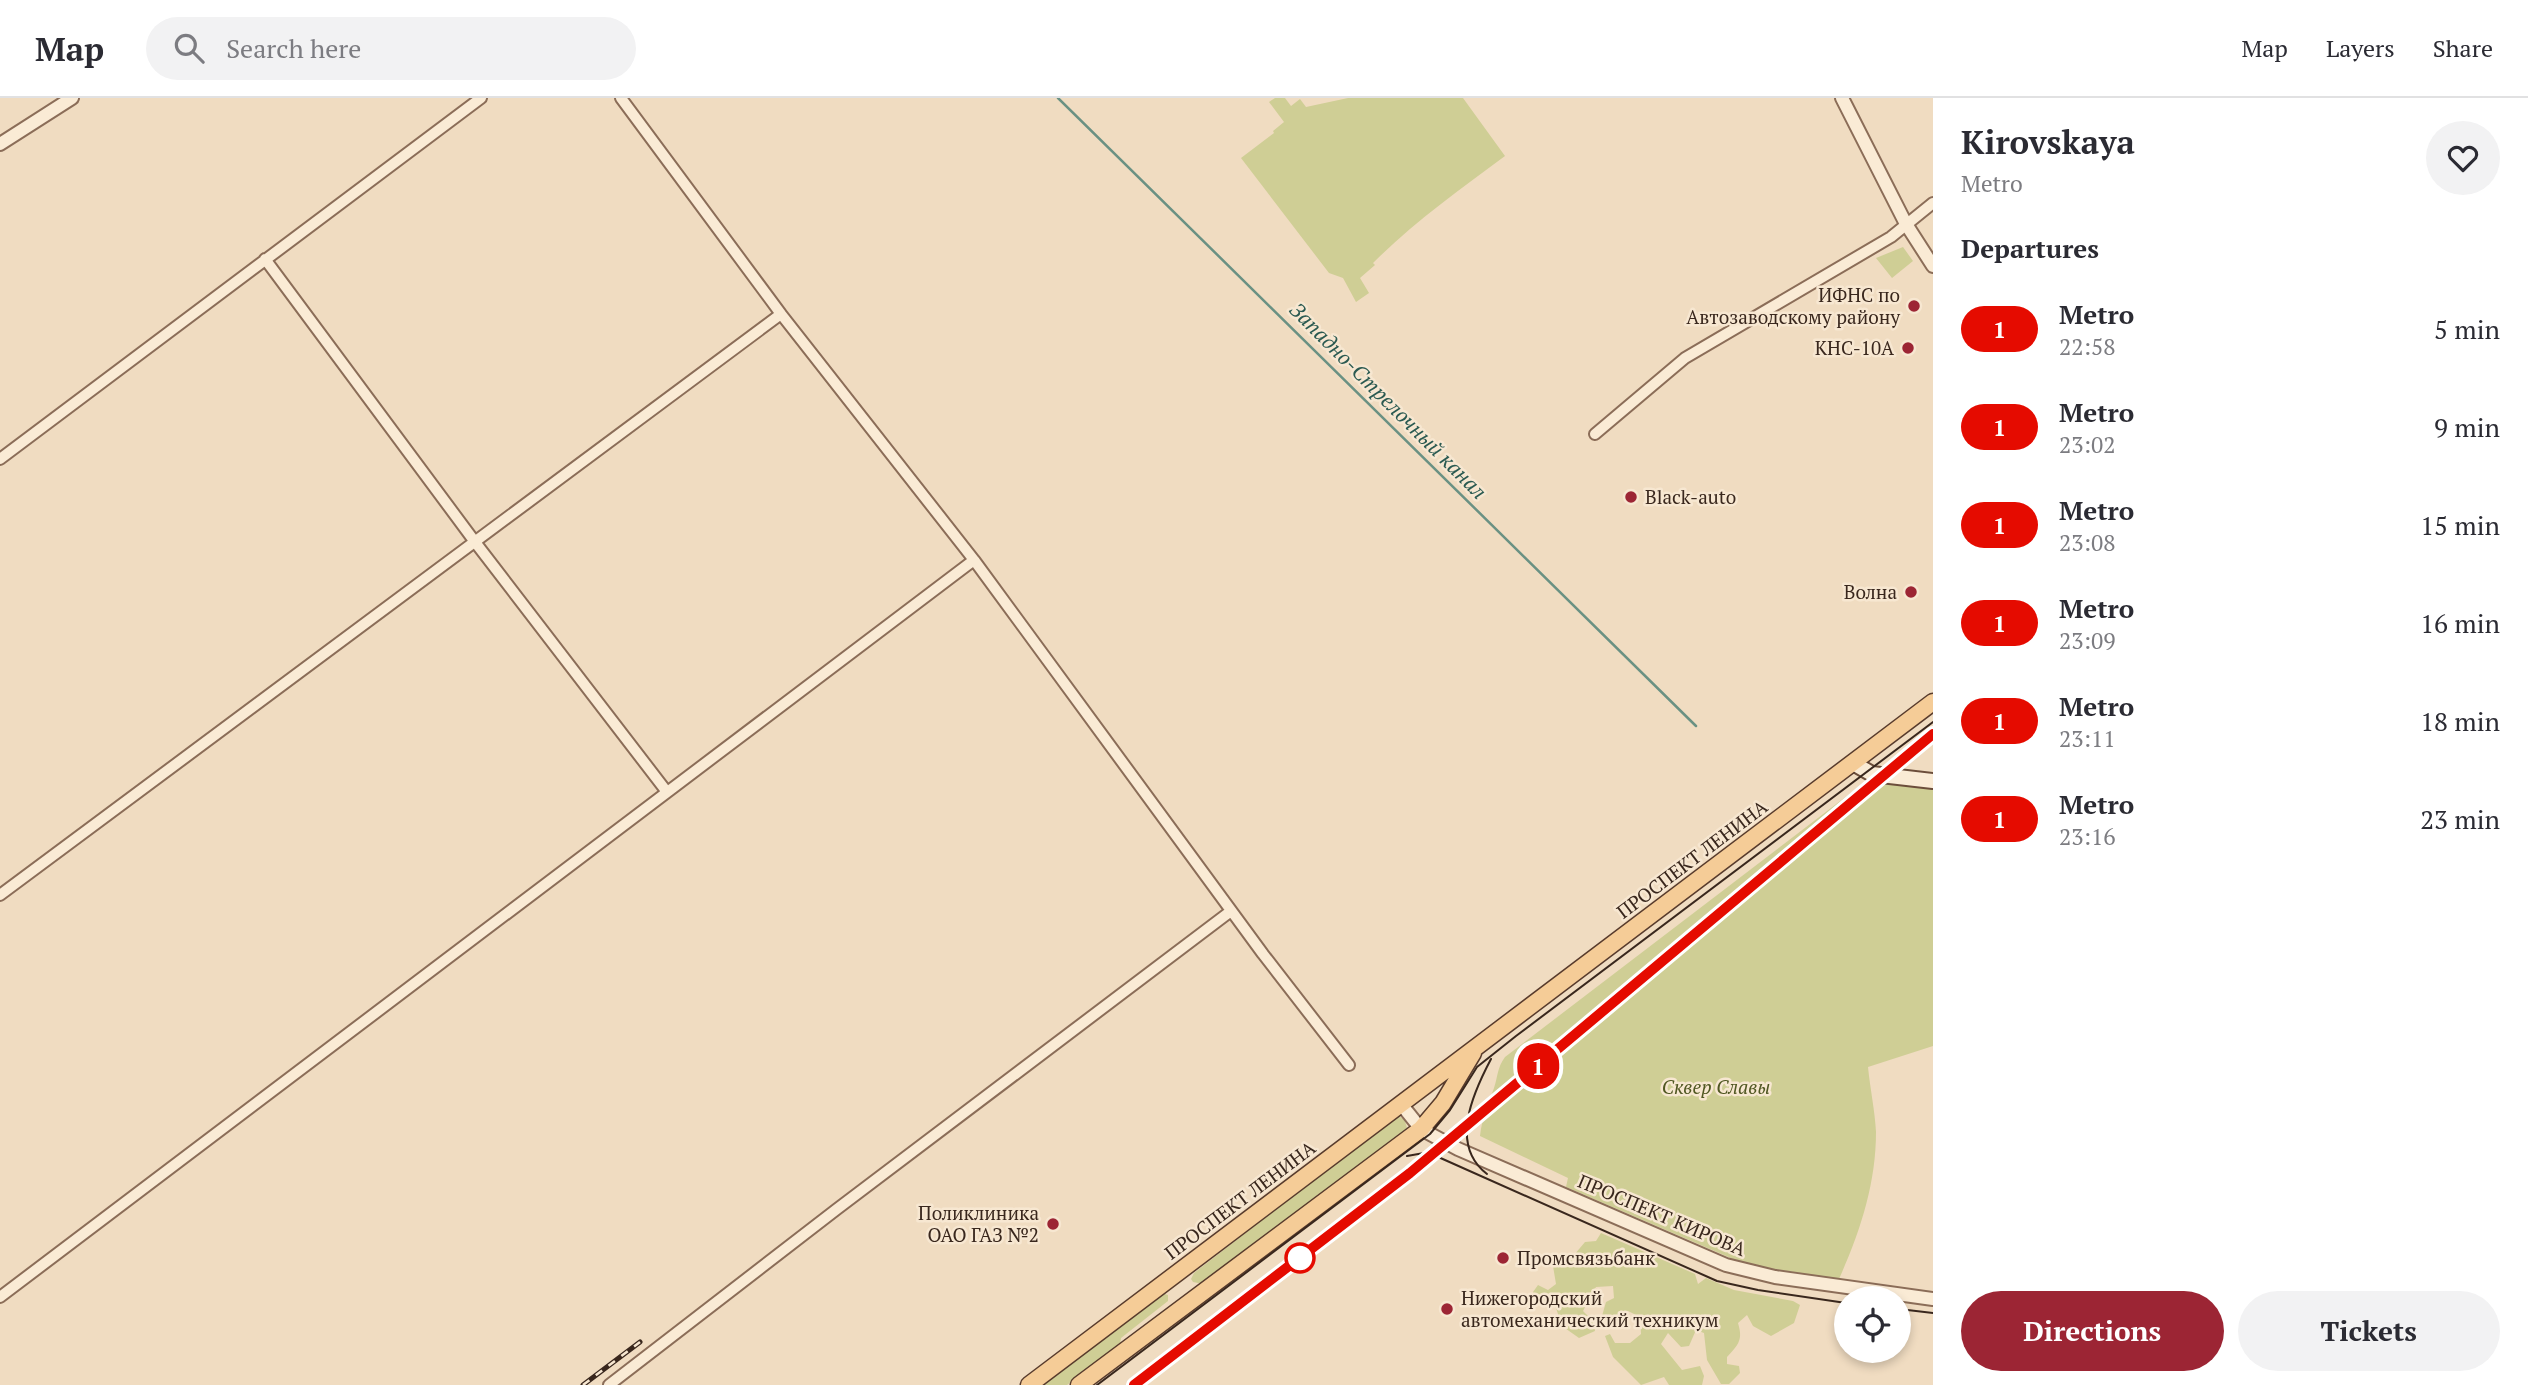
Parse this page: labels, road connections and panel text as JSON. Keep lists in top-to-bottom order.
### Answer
{
  "streets": {
    "main road": ["ПРОСПЕКТ ЛЕНИНА"],
    "street": ["ПРОСПЕКТ КИРОВА"]
  },
  "crossings": [
    ["ПРОСПЕКТ ЛЕНИНА", "ПРОСПЕКТ КИРОВА"]
  ],
  "water": ["Западно-Стрелочный канал"],
  "parks": ["Сквер Славы"],
  "places": [
    "ИФНС по Автозаводскому району",
    "КНС-10А",
    "Black-auto",
    "Волна",
    "Поликлиника ОАО ГАЗ №2",
    "Промсвязьбанк",
    "Нижегородский автомеханический техникум"
  ],
  "lines": ["metro line 1"],
  "page": {
    "header": "Map",
    "search": "Search here",
    "nav": ["Map", "Layers", "Share"],
    "on_map": "1",
    "heading": [
      ["Kirovskaya", "Metro"],
      "Departures"
    ],
    "list": [
      {
        "mark": "1",
        "name": "Metro",
        "note": "22:58",
        "value": "5 min"
      },
      {
        "mark": "1",
        "name": "Metro",
        "note": "23:02",
        "value": "9 min"
      },
      {
        "mark": "1",
        "name": "Metro",
        "note": "23:08",
        "value": "15 min"
      },
      {
        "mark": "1",
        "name": "Metro",
        "note": "23:09",
        "value": "16 min"
      },
      {
        "mark": "1",
        "name": "Metro",
        "note": "23:11",
        "value": "18 min"
      },
      {
        "mark": "1",
        "name": "Metro",
        "note": "23:16",
        "value": "23 min"
      }
    ],
    "buttons": ["Directions", "Tickets"]
  }
}
